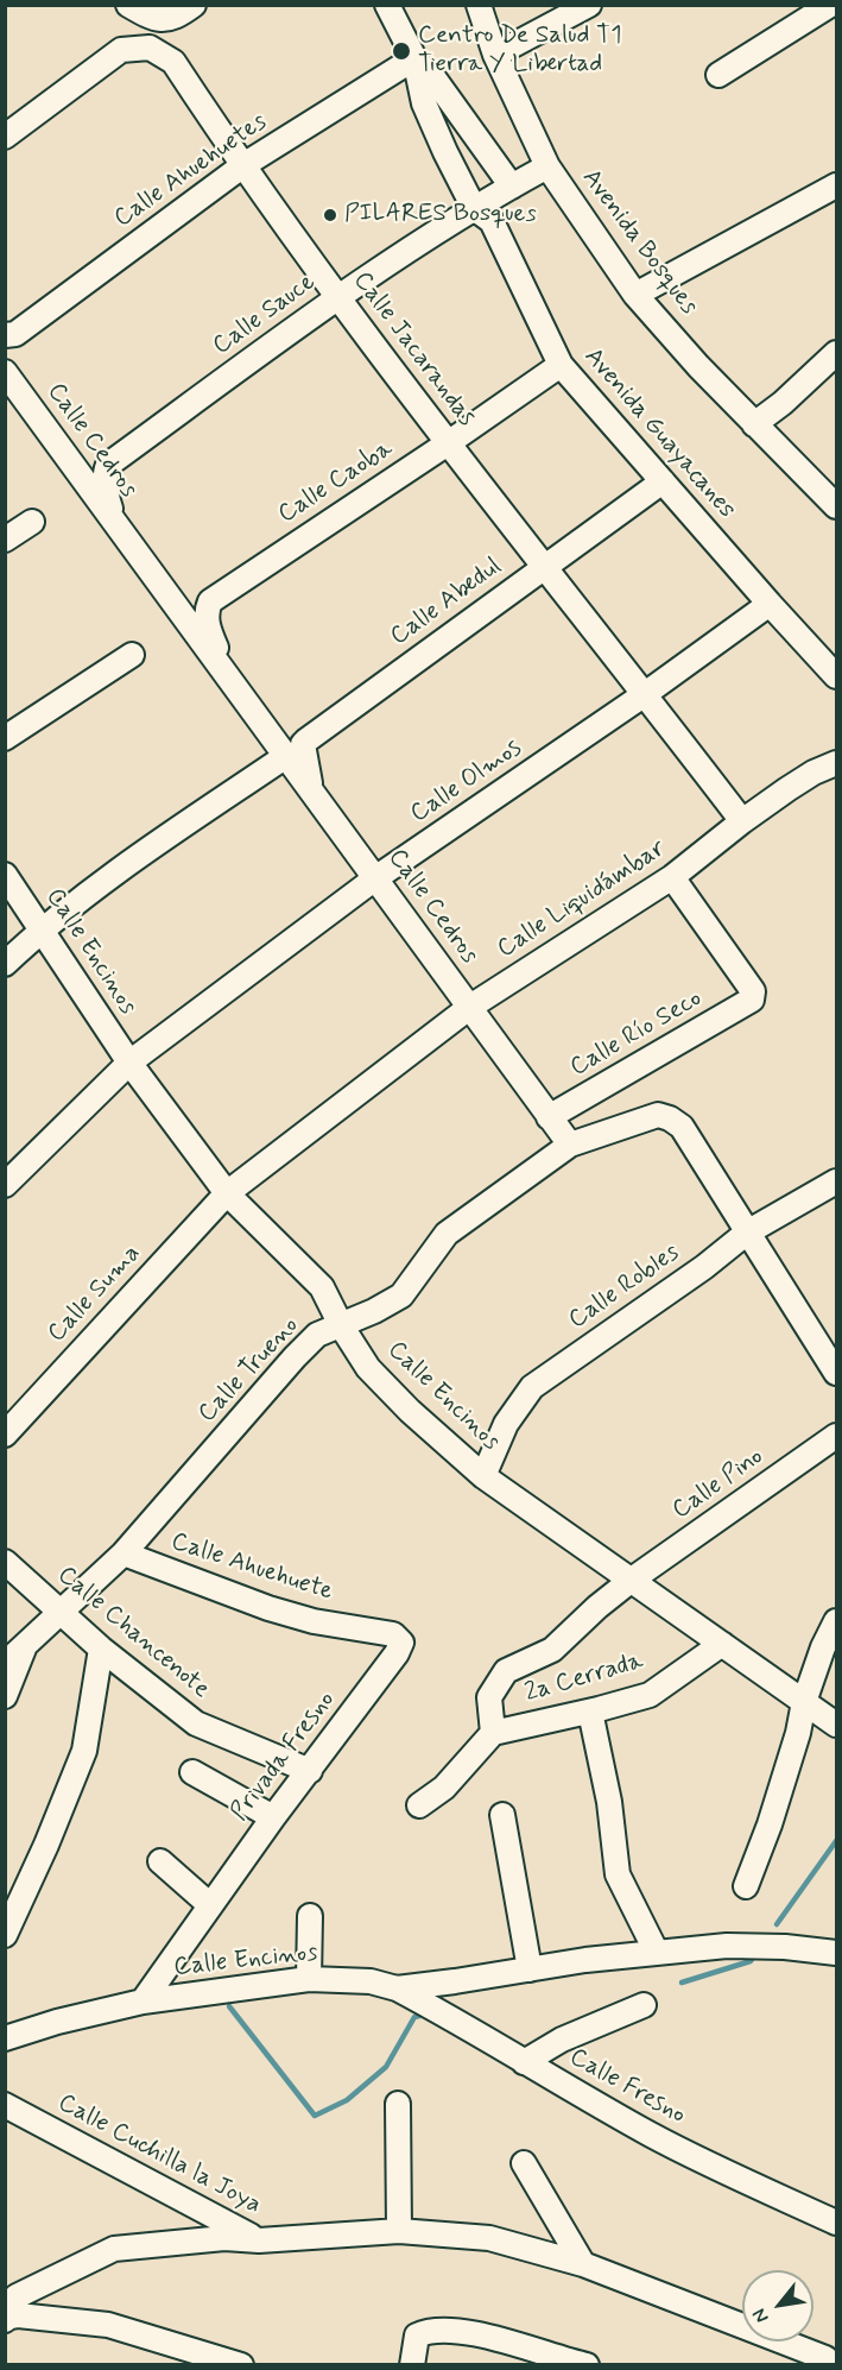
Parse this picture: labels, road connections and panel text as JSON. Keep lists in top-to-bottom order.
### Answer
{
  "streets": {
    "street": [
      "Calle Ahuehuetes",
      "Avenida Bosques",
      "Calle Sauce",
      "Calle Jacarandas",
      "Avenida Guayacanes",
      "Calle Cedros",
      "Calle Caoba",
      "Calle Abedul",
      "Calle Olmos",
      "Calle Liquidámbar",
      "Calle Encinos",
      "Calle Río Seco",
      "Calle Robles",
      "Calle Suma",
      "Calle Trueno",
      "Calle Pino",
      "Calle Ahuehuete",
      "Calle Chancenote",
      "2a Cerrada",
      "Privada Fresno",
      "Calle Fresno",
      "Calle Cuchilla la Joya"
    ]
  },
  "crossings": [
    ["Calle Ahuehuetes", "Calle Jacarandas"],
    ["Calle Ahuehuetes", "Avenida Guayacanes"],
    ["Avenida Bosques", "Calle Sauce"],
    ["Calle Sauce", "Calle Jacarandas"],
    ["Calle Sauce", "Avenida Guayacanes"],
    ["Calle Sauce", "Calle Cedros"],
    ["Calle Jacarandas", "Calle Caoba"],
    ["Calle Jacarandas", "Calle Abedul"],
    ["Calle Jacarandas", "Calle Olmos"],
    ["Calle Jacarandas", "Calle Liquidámbar"],
    ["Avenida Guayacanes", "Calle Caoba"],
    ["Avenida Guayacanes", "Calle Abedul"],
    ["Avenida Guayacanes", "Calle Olmos"],
    ["Calle Cedros", "Calle Caoba"],
    ["Calle Cedros", "Calle Abedul"],
    ["Calle Cedros", "Calle Olmos"],
    ["Calle Cedros", "Calle Liquidámbar"],
    ["Calle Cedros", "Calle Río Seco"],
    ["Calle Cedros", "Calle Trueno"],
    ["Calle Olmos", "Calle Encinos"],
    ["Calle Liquidámbar", "Calle Encinos"],
    ["Calle Liquidámbar", "Calle Río Seco"],
    ["Calle Liquidámbar", "Calle Suma"],
    ["Calle Encinos", "Calle Robles"],
    ["Calle Encinos", "Calle Suma"],
    ["Calle Encinos", "Calle Trueno"],
    ["Calle Encinos", "Calle Pino"],
    ["Calle Encinos", "2a Cerrada"],
    ["Calle Encinos", "Privada Fresno"],
    ["Calle Encinos", "Calle Fresno"],
    ["Calle Trueno", "Calle Ahuehuete"],
    ["Calle Trueno", "Calle Chancenote"],
    ["Calle Pino", "2a Cerrada"],
    ["Calle Ahuehuete", "Privada Fresno"],
    ["Calle Chancenote", "Privada Fresno"]
  ],
  "places": ["Centro De Salud T1 Tierra Y Libertad", "PILARES Bosques"],
  "north": "bottom left"
}
